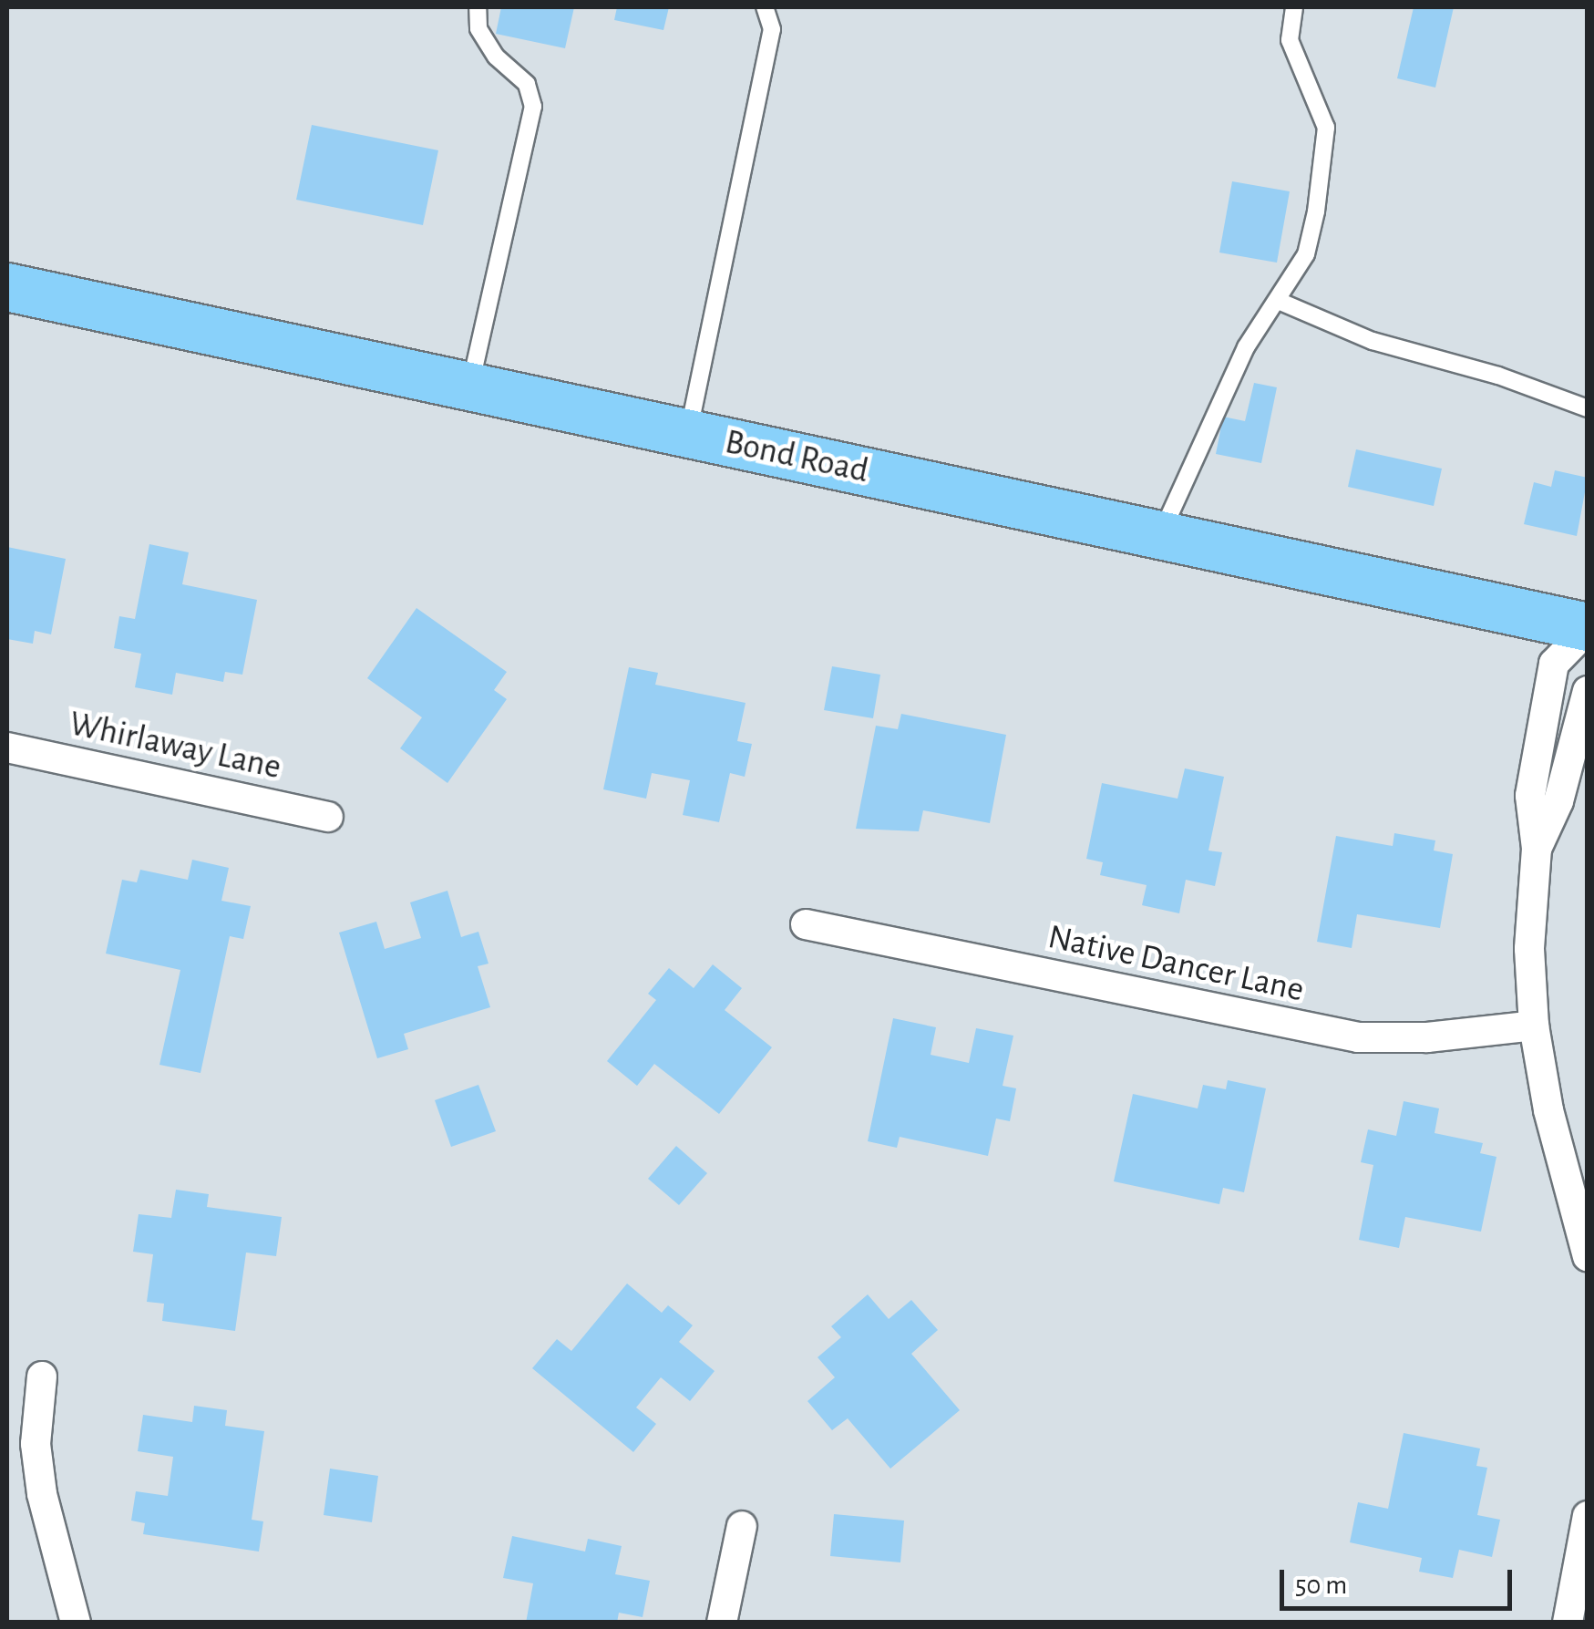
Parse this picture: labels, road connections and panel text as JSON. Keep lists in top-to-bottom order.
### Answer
{
  "streets": {
    "main road": ["Bond Road"],
    "street": ["Whirlaway Lane", "Native Dancer Lane"]
  },
  "scale_bar": "50 m"
}
